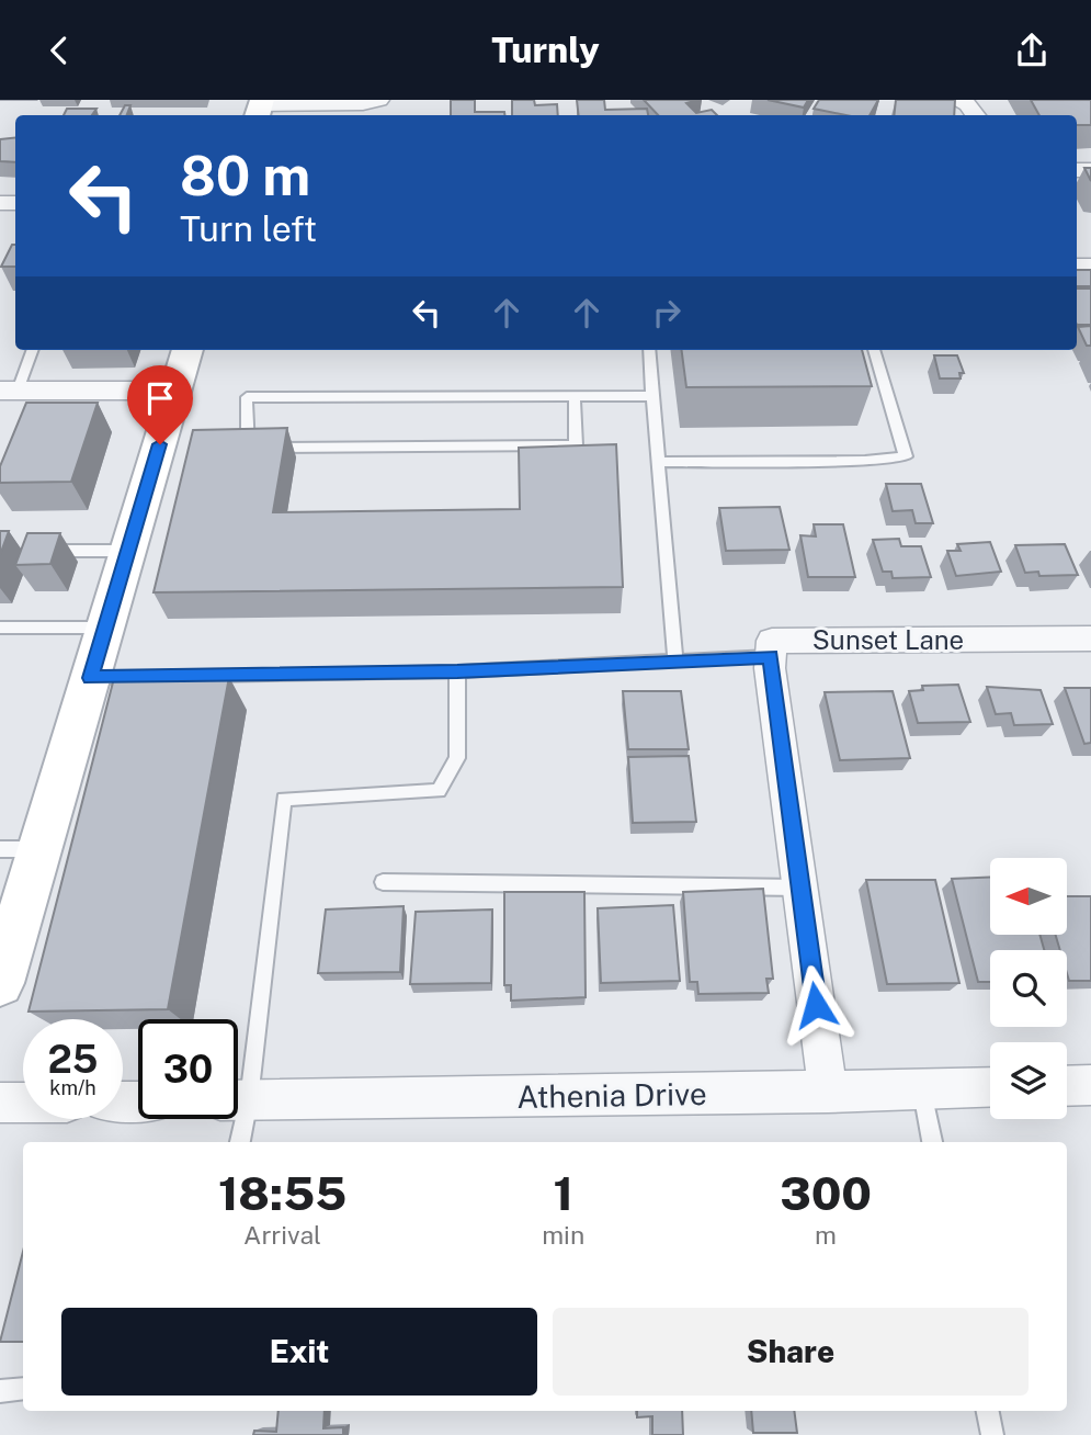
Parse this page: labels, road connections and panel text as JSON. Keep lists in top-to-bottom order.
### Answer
{
  "streets": {
    "street": ["Sunset Lane", "Athenia Drive"]
  },
  "north": "left",
  "page": {
    "header": "Turnly",
    "turn": ["80 m", "Turn left"],
    "speed": "25 km/h",
    "limit": "30",
    "eta": [
      "18:55",
      "Arrival",
      "1",
      "min",
      "300",
      "m"
    ],
    "buttons": ["Exit", "Share"]
  }
}
